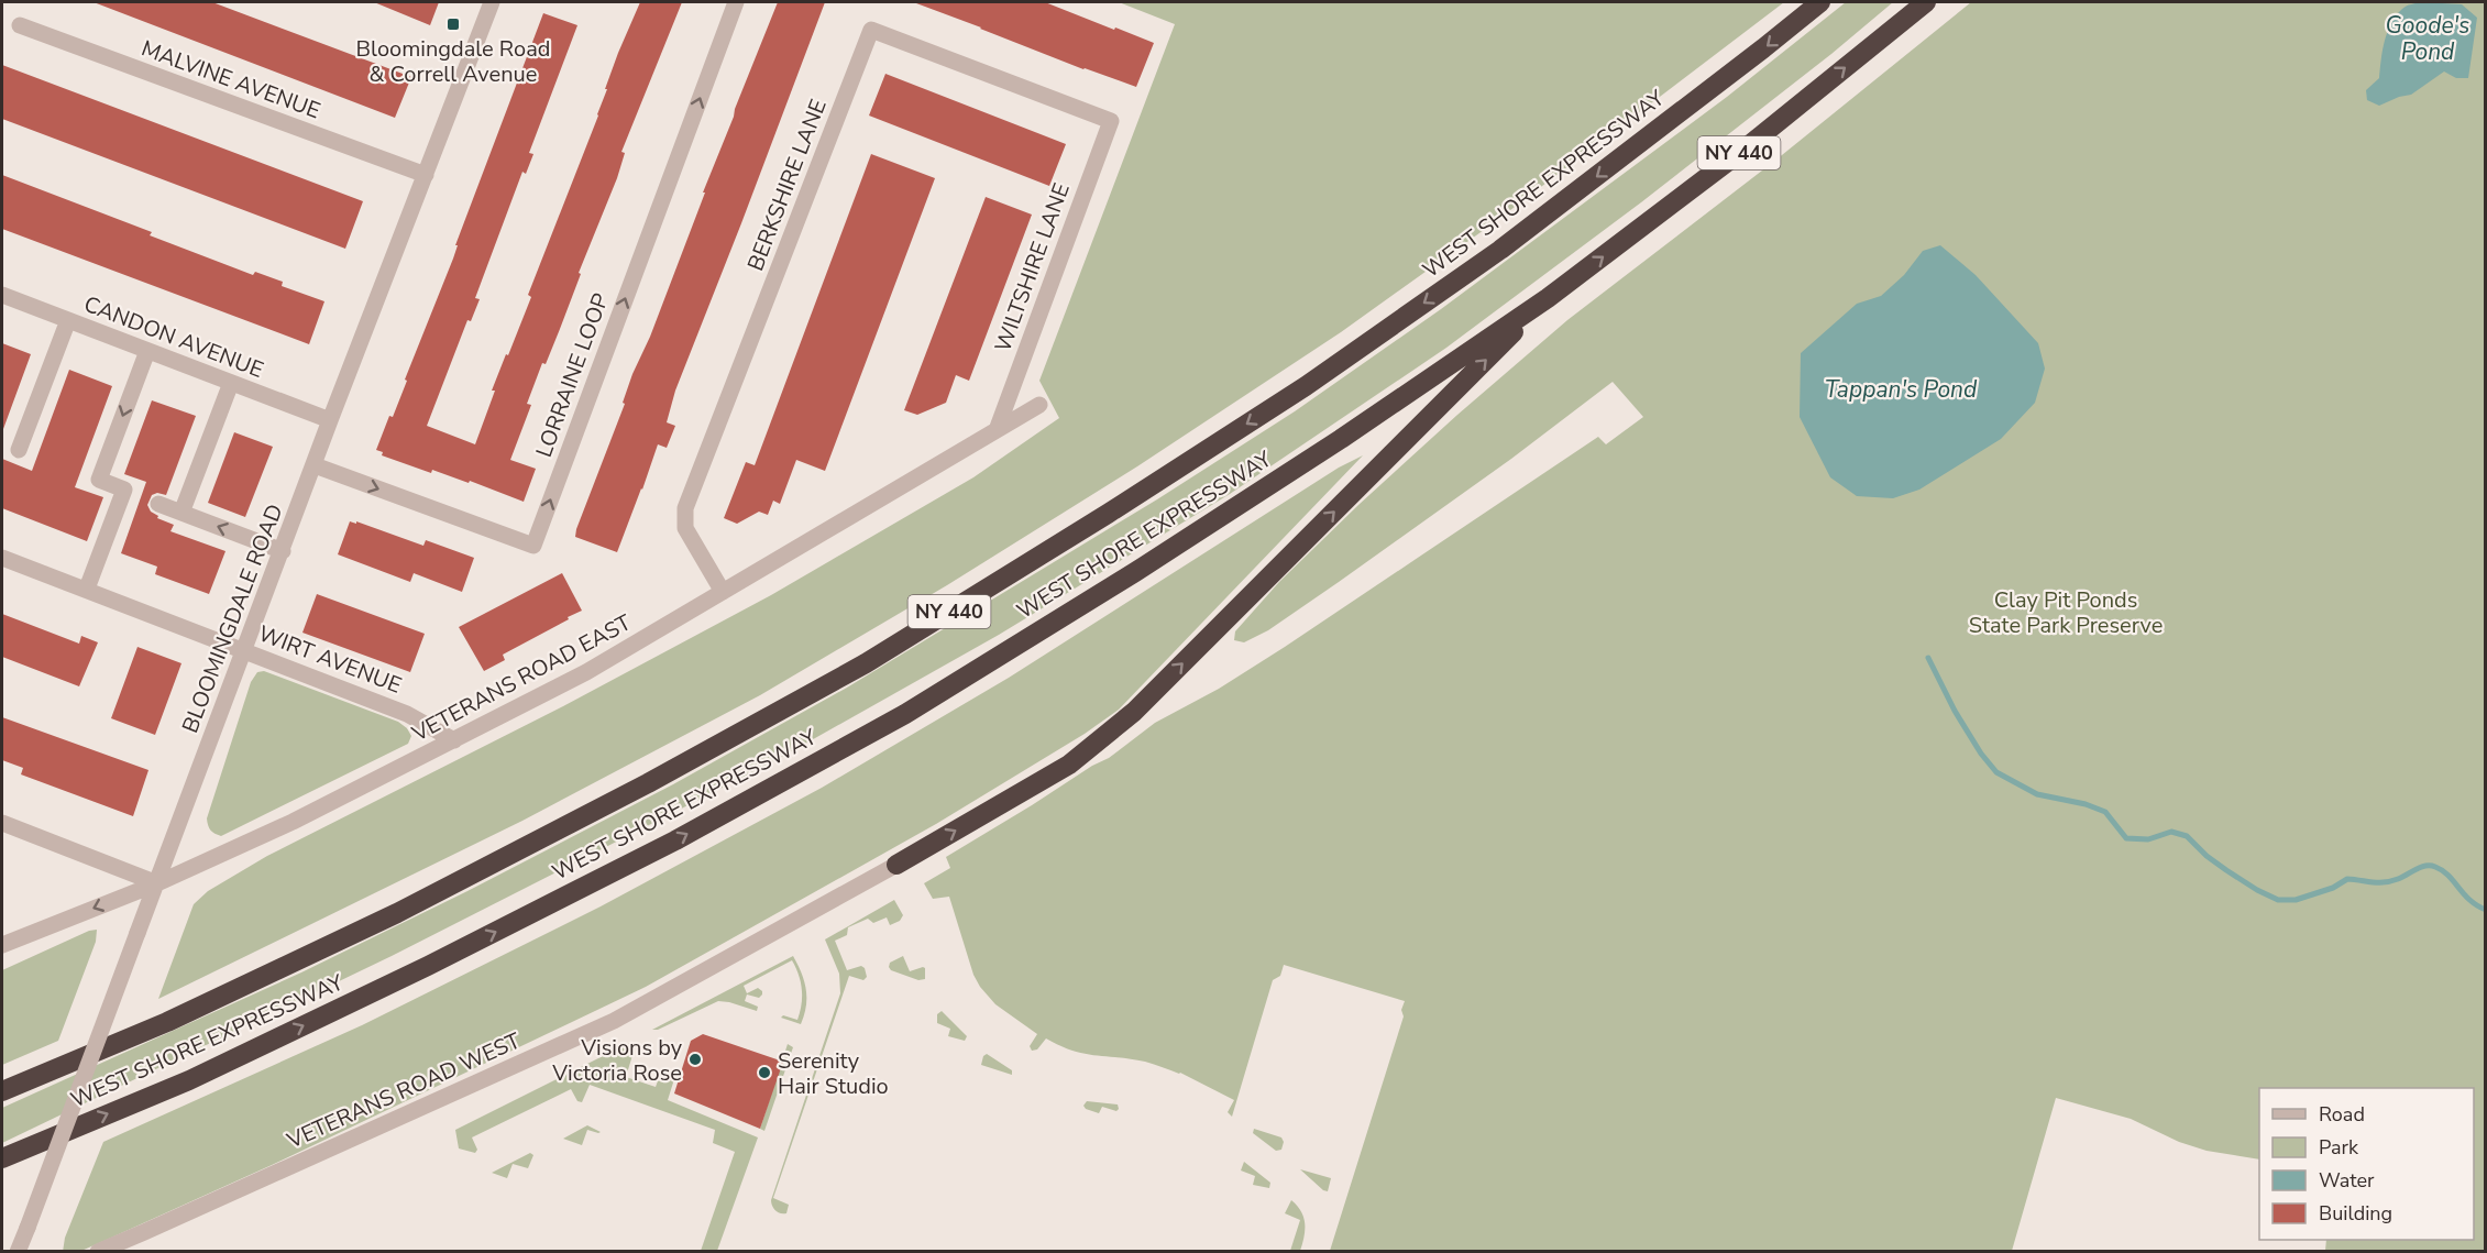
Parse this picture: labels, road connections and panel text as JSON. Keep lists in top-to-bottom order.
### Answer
{
  "streets": {
    "highway": ["NY 440", "WEST SHORE EXPRESSWAY"],
    "street": [
      "MALVINE AVENUE",
      "BERKSHIRE LANE",
      "WILTSHIRE LANE",
      "CANDON AVENUE",
      "LORRAINE LOOP",
      "BLOOMINGDALE ROAD",
      "WIRT AVENUE",
      "VETERANS ROAD EAST",
      "VETERANS ROAD WEST"
    ]
  },
  "crossings": [
    ["MALVINE AVENUE", "BLOOMINGDALE ROAD"],
    ["BERKSHIRE LANE", "WILTSHIRE LANE"],
    ["BERKSHIRE LANE", "VETERANS ROAD EAST"],
    ["WILTSHIRE LANE", "VETERANS ROAD EAST"],
    ["CANDON AVENUE", "BLOOMINGDALE ROAD"],
    ["LORRAINE LOOP", "BLOOMINGDALE ROAD"],
    ["BLOOMINGDALE ROAD", "WIRT AVENUE"],
    ["BLOOMINGDALE ROAD", "VETERANS ROAD EAST"],
    ["WIRT AVENUE", "VETERANS ROAD EAST"]
  ],
  "water": ["Goode's Pond", "Tappan's Pond"],
  "parks": ["Clay Pit Ponds State Park Preserve"],
  "places": {
    "transit": ["Bloomingdale Road & Correll Avenue"],
    "other": ["Visions by Victoria Rose", "Serenity Hair Studio"]
  },
  "legend": [
    "Road",
    "Park",
    "Water",
    "Building"
  ]
}
